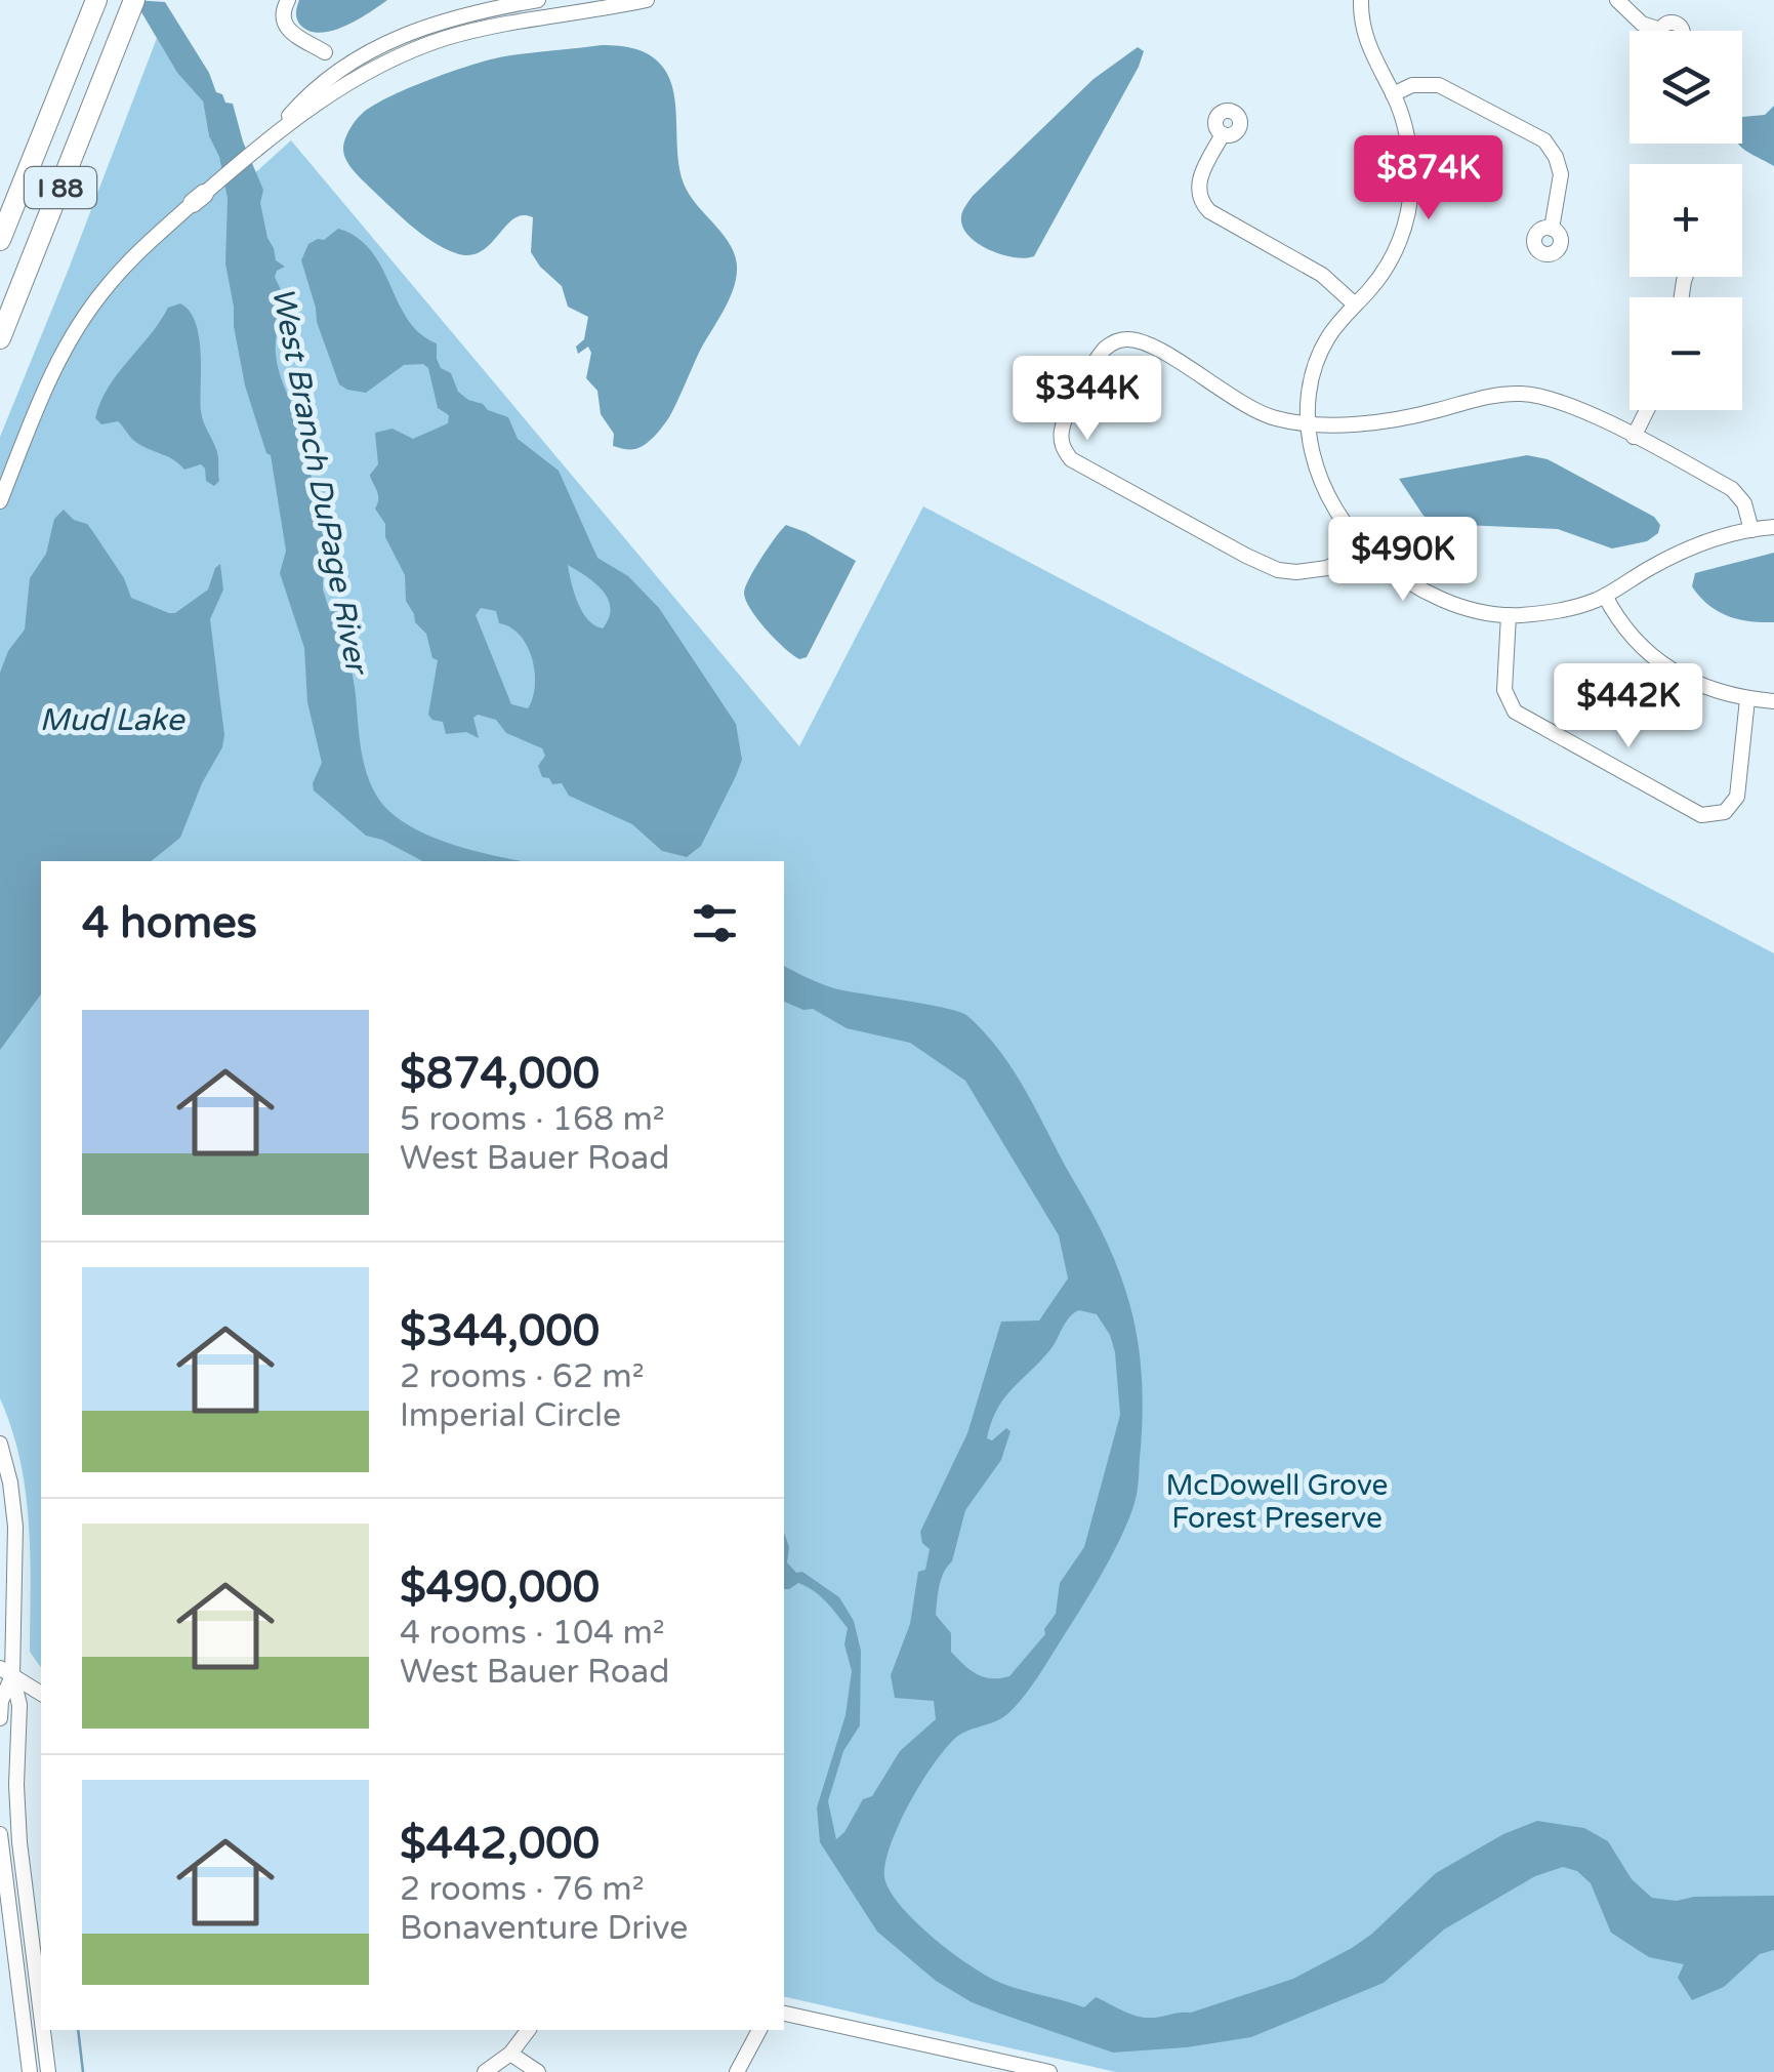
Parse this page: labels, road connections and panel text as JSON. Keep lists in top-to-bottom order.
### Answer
{
  "streets": {
    "highway": ["I 88"]
  },
  "water": ["West Branch DuPage River", "Mud Lake"],
  "parks": ["McDowell Grove Forest Preserve"],
  "page": {
    "map_buttons": ["+", "−"],
    "price": [
      "$874K",
      "$344K",
      "$490K",
      "$442K"
    ],
    "heading": "4 homes",
    "list": [
      {
        "name": "$874,000",
        "note": "5 rooms · 168 m² · West Bauer Road"
      },
      {
        "name": "$344,000",
        "note": "2 rooms · 62 m² · Imperial Circle"
      },
      {
        "name": "$490,000",
        "note": "4 rooms · 104 m² · West Bauer Road"
      },
      {
        "name": "$442,000",
        "note": "2 rooms · 76 m² · Bonaventure Drive"
      }
    ]
  }
}
